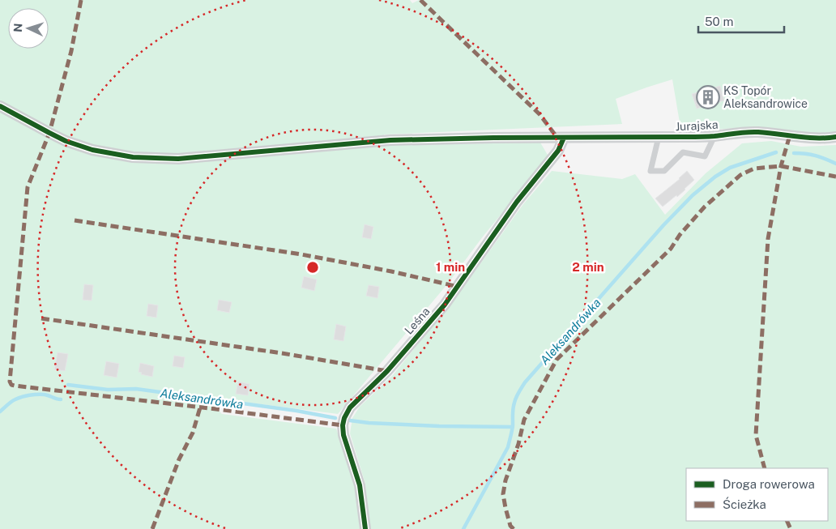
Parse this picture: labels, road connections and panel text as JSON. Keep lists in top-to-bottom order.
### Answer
{
  "streets": {
    "street": ["Jurajska", "Leśna"]
  },
  "crossings": [
    ["Jurajska", "Leśna"]
  ],
  "water": ["Aleksandrówka"],
  "places": {
    "building": ["KS Topór Aleksandrowice"]
  },
  "legend": ["Droga rowerowa", "Ścieżka"],
  "scale_bar": "50 m",
  "north": "left",
  "rings": ["1 min", "2 min"]
}
